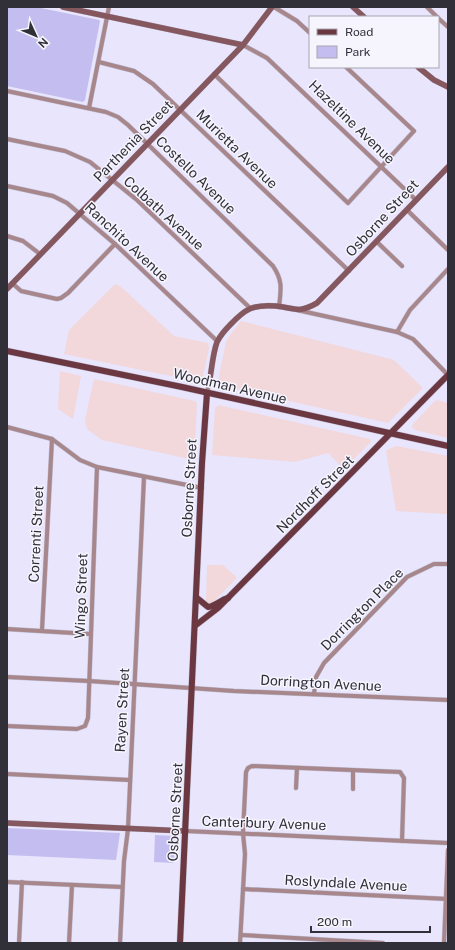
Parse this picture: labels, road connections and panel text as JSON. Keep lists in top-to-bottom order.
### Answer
{
  "streets": {
    "main road": ["Osborne Street", "Woodman Avenue", "Nordhoff Street"],
    "street": [
      "Hazeltine Avenue",
      "Parthenia Street",
      "Murietta Avenue",
      "Costello Avenue",
      "Colbath Avenue",
      "Ranchito Avenue",
      "Correnti Street",
      "Wingo Street",
      "Dorrington Place",
      "Dorrington Avenue",
      "Rayen Street",
      "Canterbury Avenue",
      "Roslyndale Avenue"
    ]
  },
  "crossings": [
    ["Hazeltine Avenue", "Parthenia Street"],
    ["Hazeltine Avenue", "Osborne Street"],
    ["Parthenia Street", "Murietta Avenue"],
    ["Parthenia Street", "Costello Avenue"],
    ["Parthenia Street", "Colbath Avenue"],
    ["Parthenia Street", "Ranchito Avenue"],
    ["Murietta Avenue", "Osborne Street"],
    ["Colbath Avenue", "Osborne Street"],
    ["Osborne Street", "Ranchito Avenue"],
    ["Osborne Street", "Woodman Avenue"],
    ["Osborne Street", "Nordhoff Street"],
    ["Osborne Street", "Dorrington Avenue"],
    ["Osborne Street", "Canterbury Avenue"],
    ["Woodman Avenue", "Nordhoff Street"],
    ["Wingo Street", "Dorrington Avenue"],
    ["Dorrington Place", "Dorrington Avenue"],
    ["Dorrington Avenue", "Rayen Street"],
    ["Rayen Street", "Canterbury Avenue"]
  ],
  "legend": ["Road", "Park"],
  "scale_bar": "200 m",
  "north": "bottom right"
}
